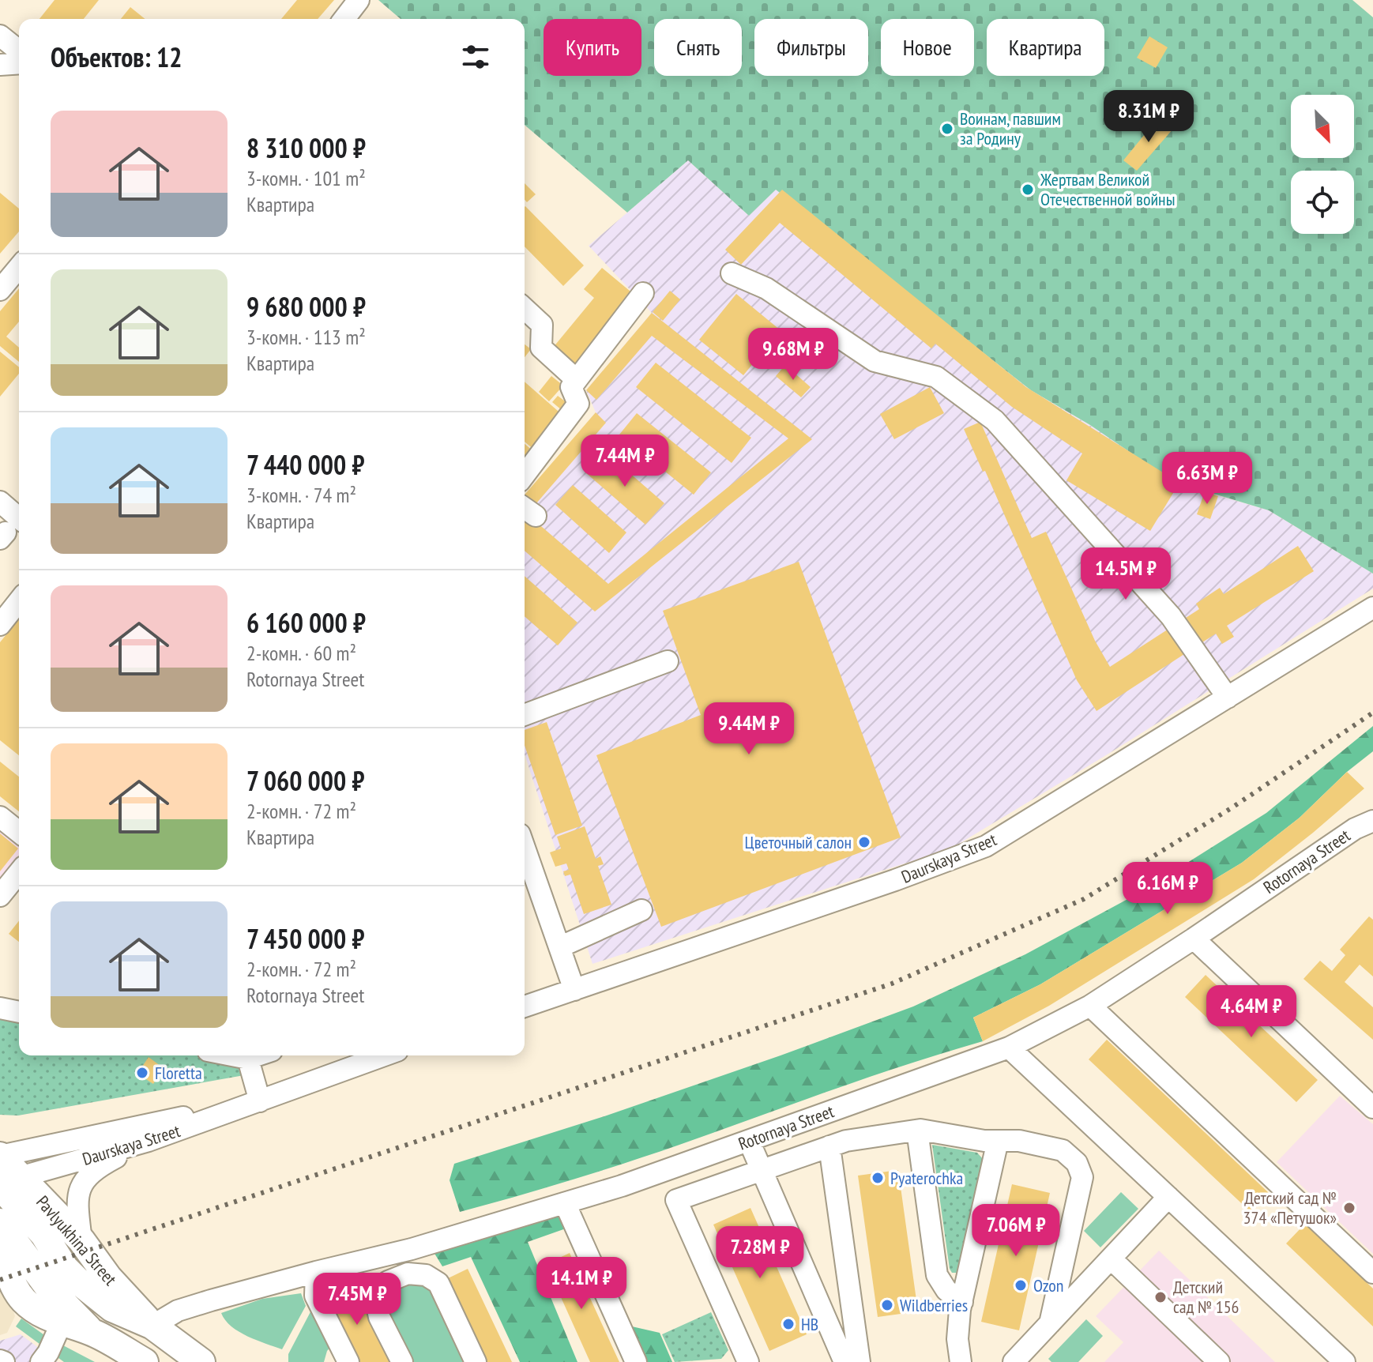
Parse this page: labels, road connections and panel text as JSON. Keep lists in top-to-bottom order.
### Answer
{
  "streets": {
    "main road": ["Pavlyukhina Street"],
    "street": ["Daurskaya Street", "Rotornaya Street"]
  },
  "crossings": [
    ["Daurskaya Street", "Pavlyukhina Street"],
    ["Rotornaya Street", "Pavlyukhina Street"]
  ],
  "places": [
    "Воинам, павшим за Родину",
    "Жертвам Великой Отечественной войны",
    "Цветочный салон",
    "Floretta",
    "Pyaterochka",
    "Детский сад № 374 «Петушок»",
    "Ozon",
    "Детский сад № 156",
    "Wildberries",
    "HB"
  ],
  "north": "bottom right",
  "page": {
    "chip": [
      "Купить",
      "Снять",
      "Фильтры",
      "Новое",
      "Квартира"
    ],
    "heading": "Объектов: 12",
    "price": [
      "8.31M ₽",
      "9.68M ₽",
      "7.44M ₽",
      "6.63M ₽",
      "14.5M ₽",
      "9.44M ₽",
      "6.16M ₽",
      "4.64M ₽",
      "7.06M ₽",
      "7.28M ₽",
      "14.1M ₽",
      "7.45M ₽"
    ],
    "list": [
      {
        "name": "8 310 000 ₽",
        "note": "3-комн. · 101 m² · Квартира"
      },
      {
        "name": "9 680 000 ₽",
        "note": "3-комн. · 113 m² · Квартира"
      },
      {
        "name": "7 440 000 ₽",
        "note": "3-комн. · 74 m² · Квартира"
      },
      {
        "name": "6 160 000 ₽",
        "note": "2-комн. · 60 m² · Rotornaya Street"
      },
      {
        "name": "7 060 000 ₽",
        "note": "2-комн. · 72 m² · Квартира"
      },
      {
        "name": "7 450 000 ₽",
        "note": "2-комн. · 72 m² · Rotornaya Street"
      }
    ]
  }
}
